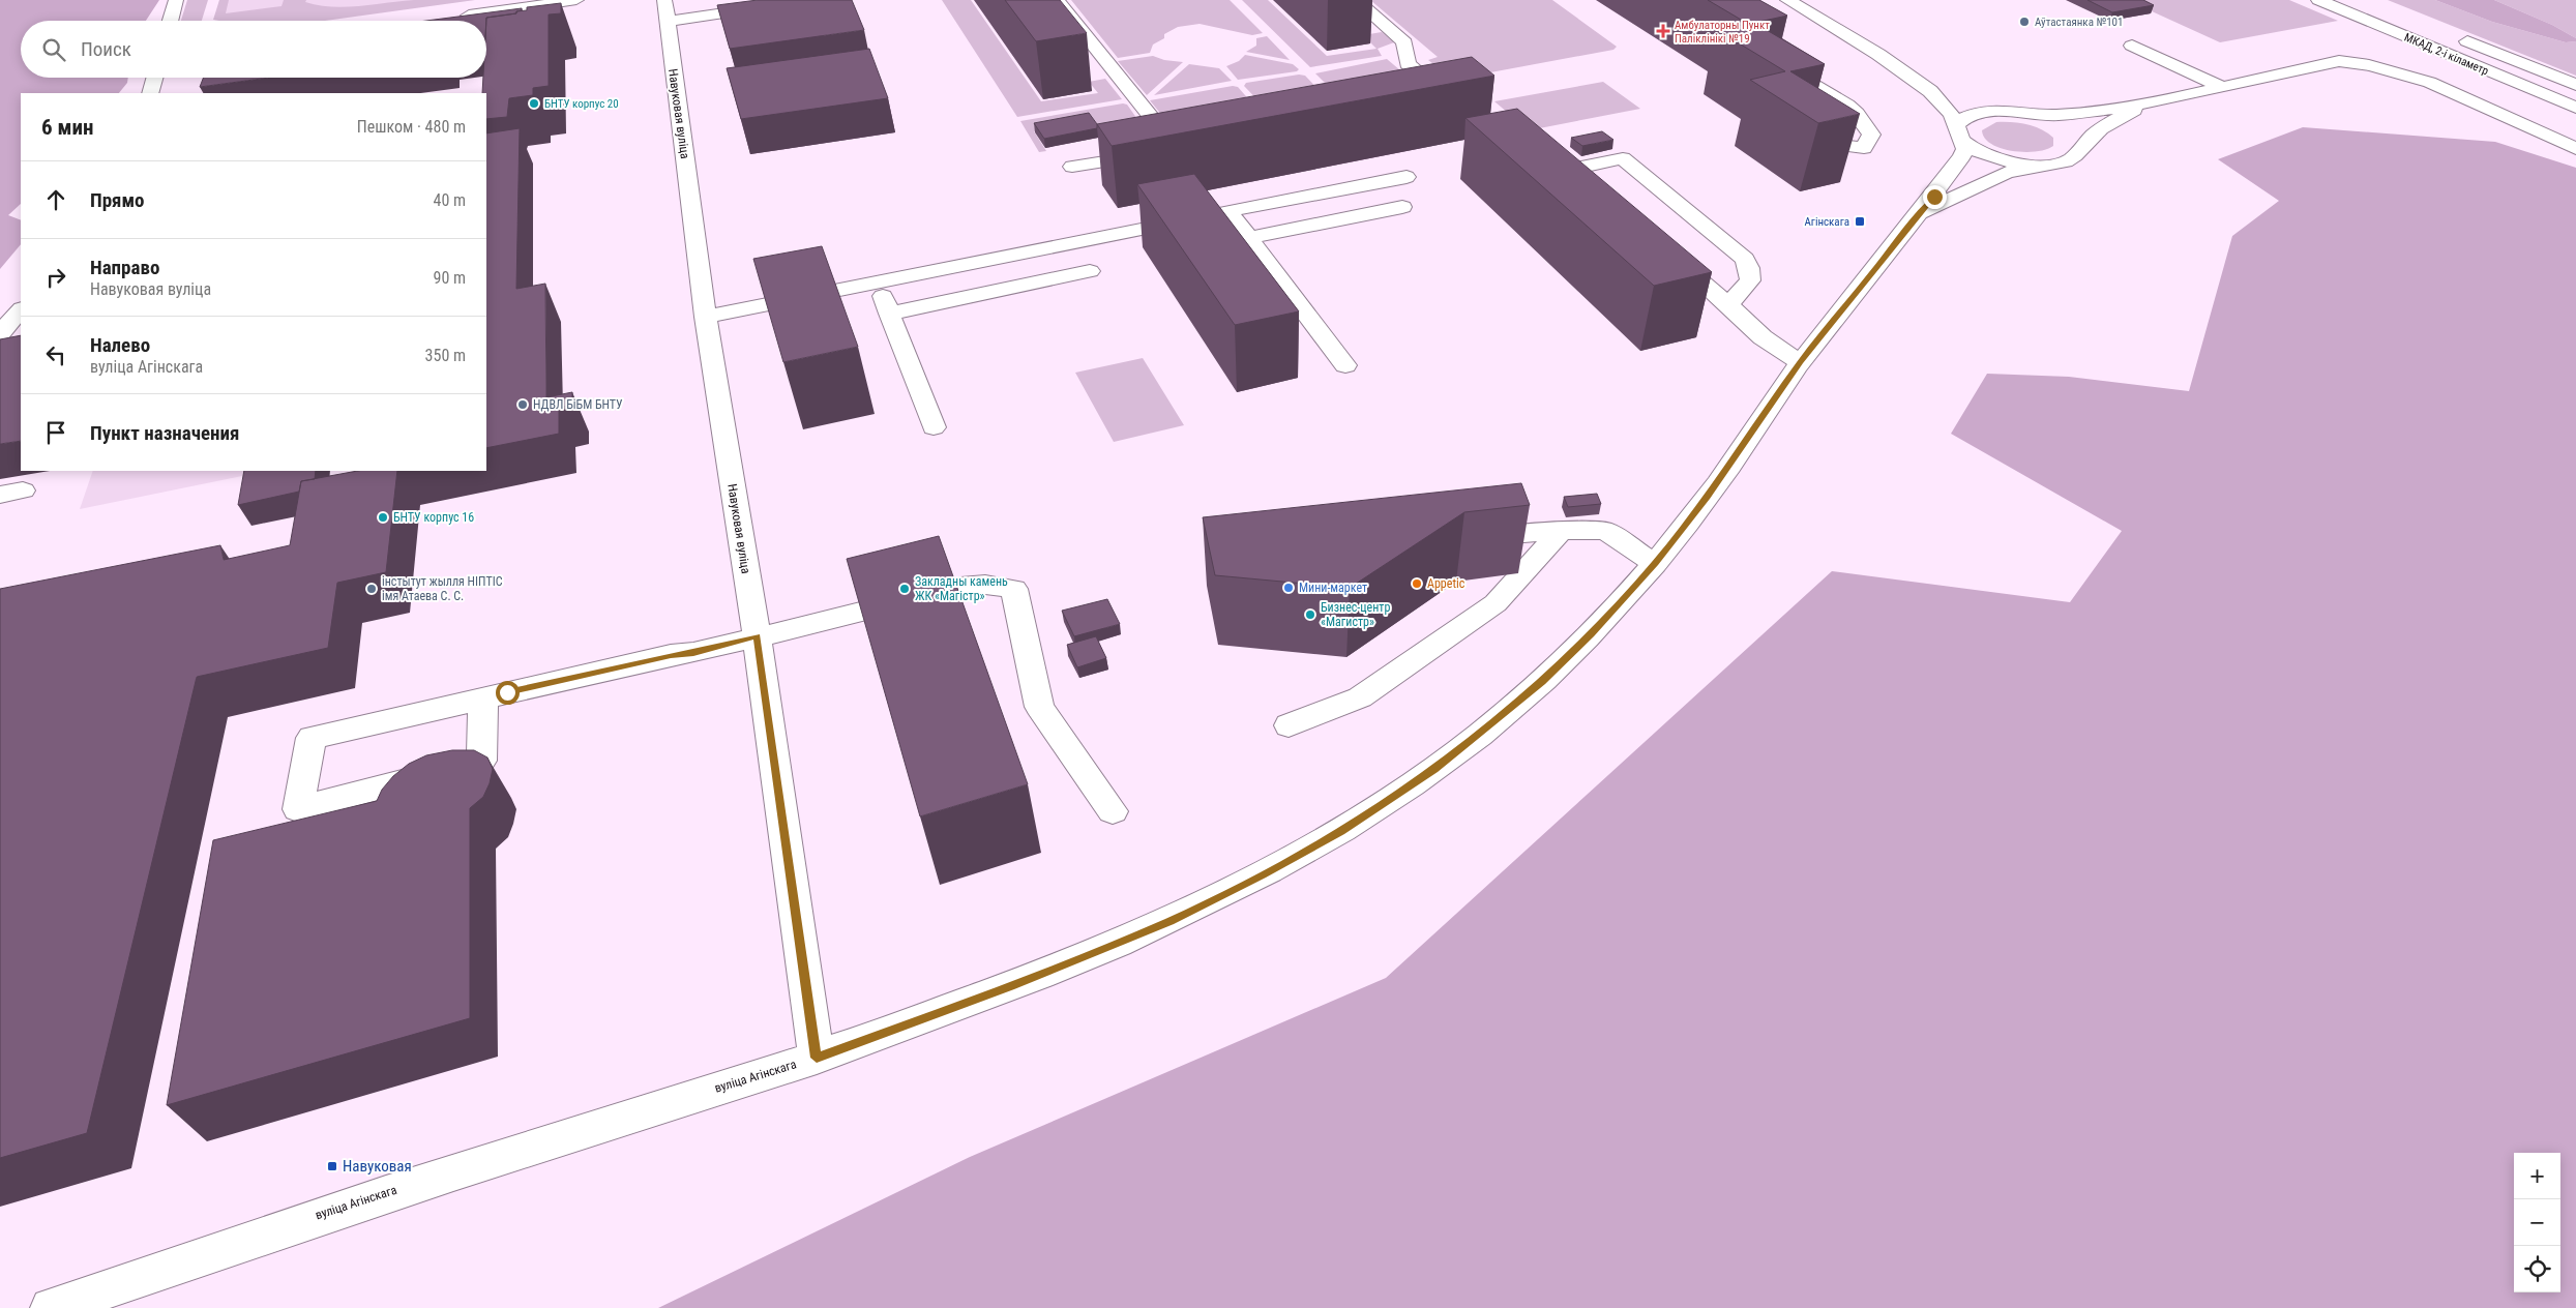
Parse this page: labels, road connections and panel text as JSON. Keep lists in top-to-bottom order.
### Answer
{
  "streets": {
    "main road": ["МКАД, 2-і кіламетр", "Навуковая вуліца", "вуліца Агінскага"]
  },
  "crossings": [
    ["Навуковая вуліца", "вуліца Агінскага"]
  ],
  "places": {
    "other": [
      "Аўтастаянка №101",
      "БНТУ корпус 20",
      "НДВЛ БіБМ БНТУ",
      "БНТУ корпус 16",
      "Appetic",
      "Мини-маркет",
      "інстытут жылля НІПТІС імя Атаева С. С.",
      "Закладны камень ЖК «Магістр»",
      "Бизнес-центр «Магистр»"
    ],
    "health": ["Амбулаторны Пункт Паліклінікі №19"],
    "transit": ["Агінскага", "Навуковая"]
  },
  "page": {
    "search": "Поиск",
    "heading": ["6 мин", "Пешком · 480 m"],
    "list": [
      ["Прямо", "40 m"],
      ["Направо", "Навуковая вуліца", "90 m"],
      ["Налево", "вуліца Агінскага", "350 m"],
      "Пункт назначения"
    ],
    "map_buttons": ["+", "−"]
  }
}
